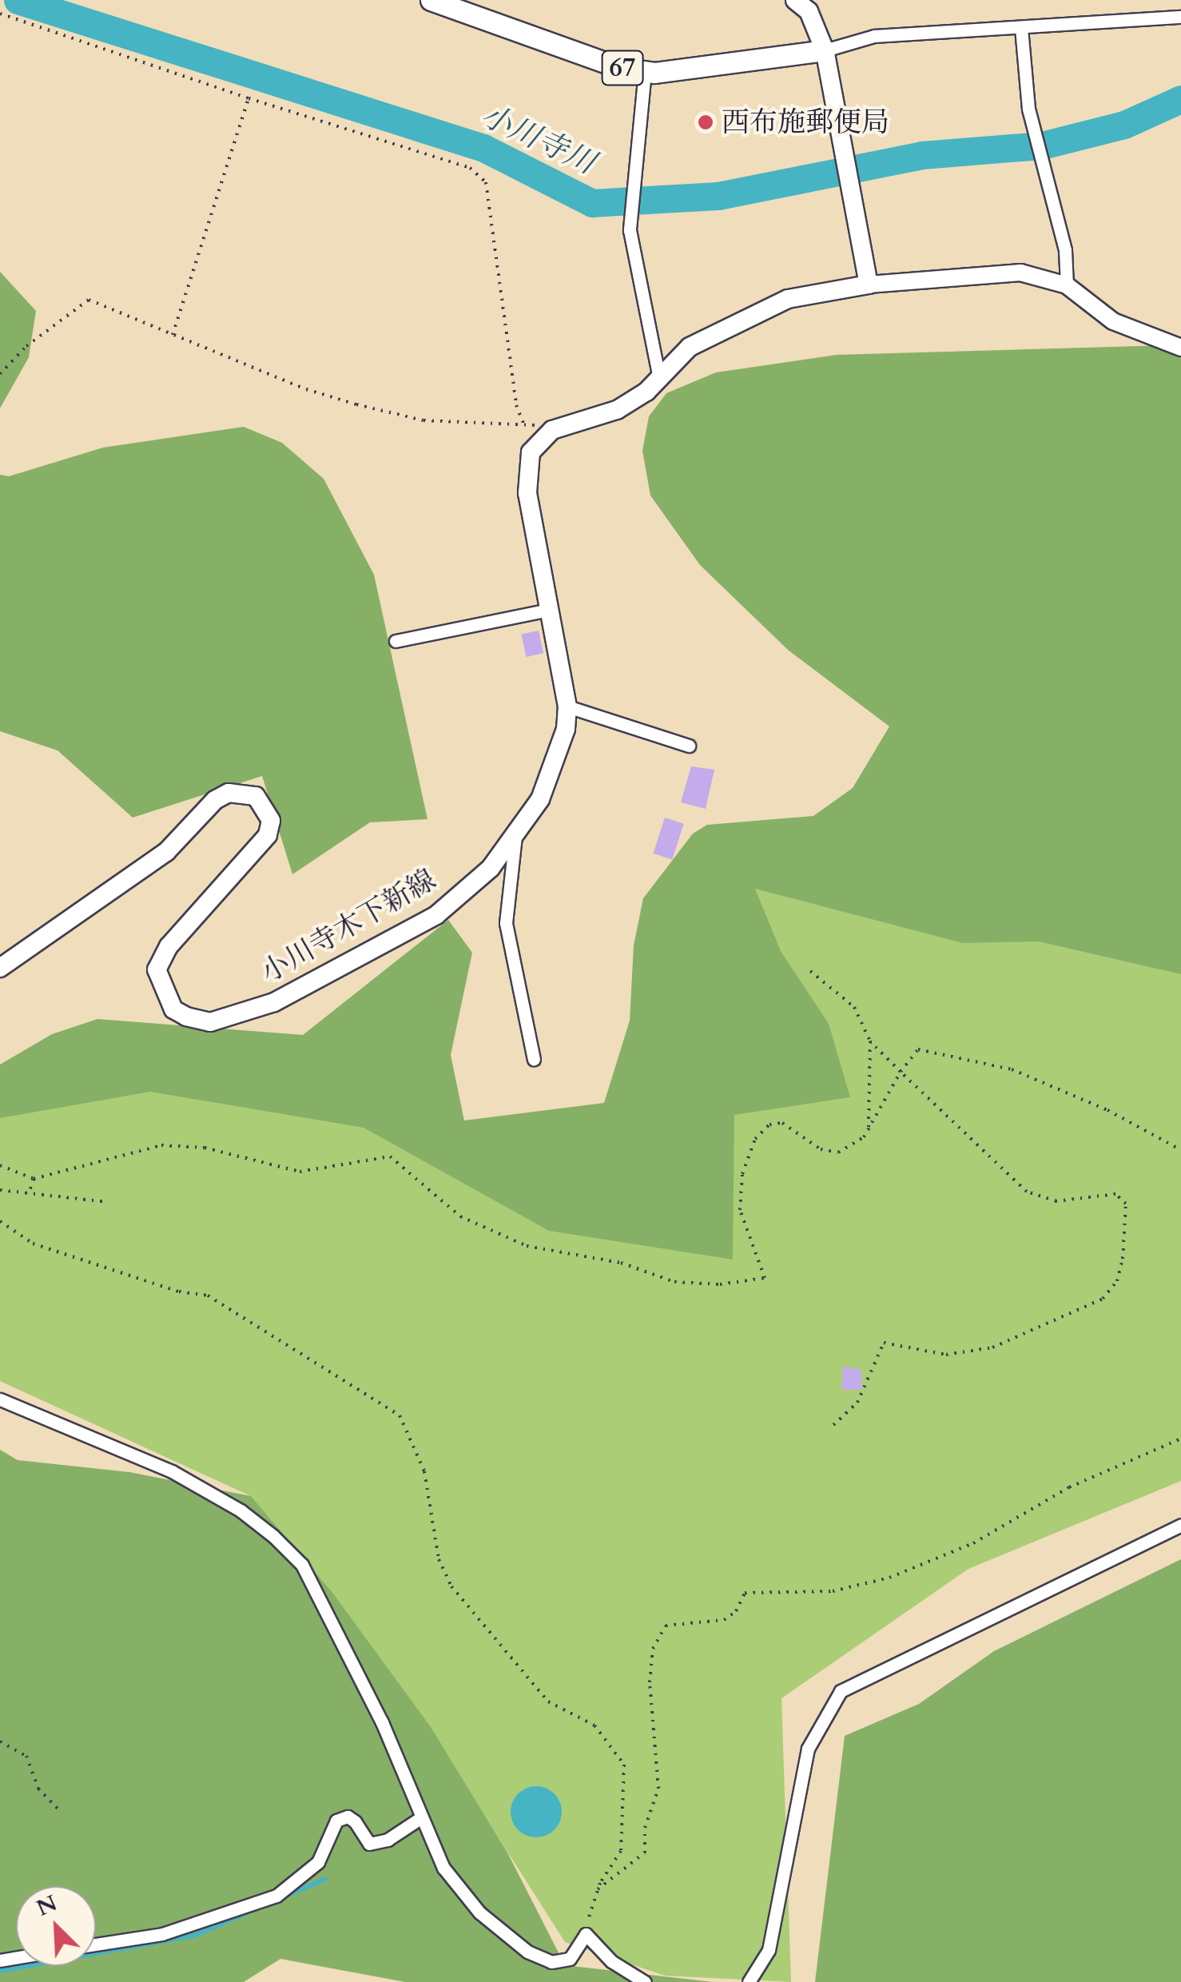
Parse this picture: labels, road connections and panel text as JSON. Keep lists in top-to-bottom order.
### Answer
{
  "streets": {
    "main road": ["67", "小川寺木下新線"]
  },
  "water": ["小川寺川"],
  "places": ["西布施郵便局"],
  "north": "top left"
}
